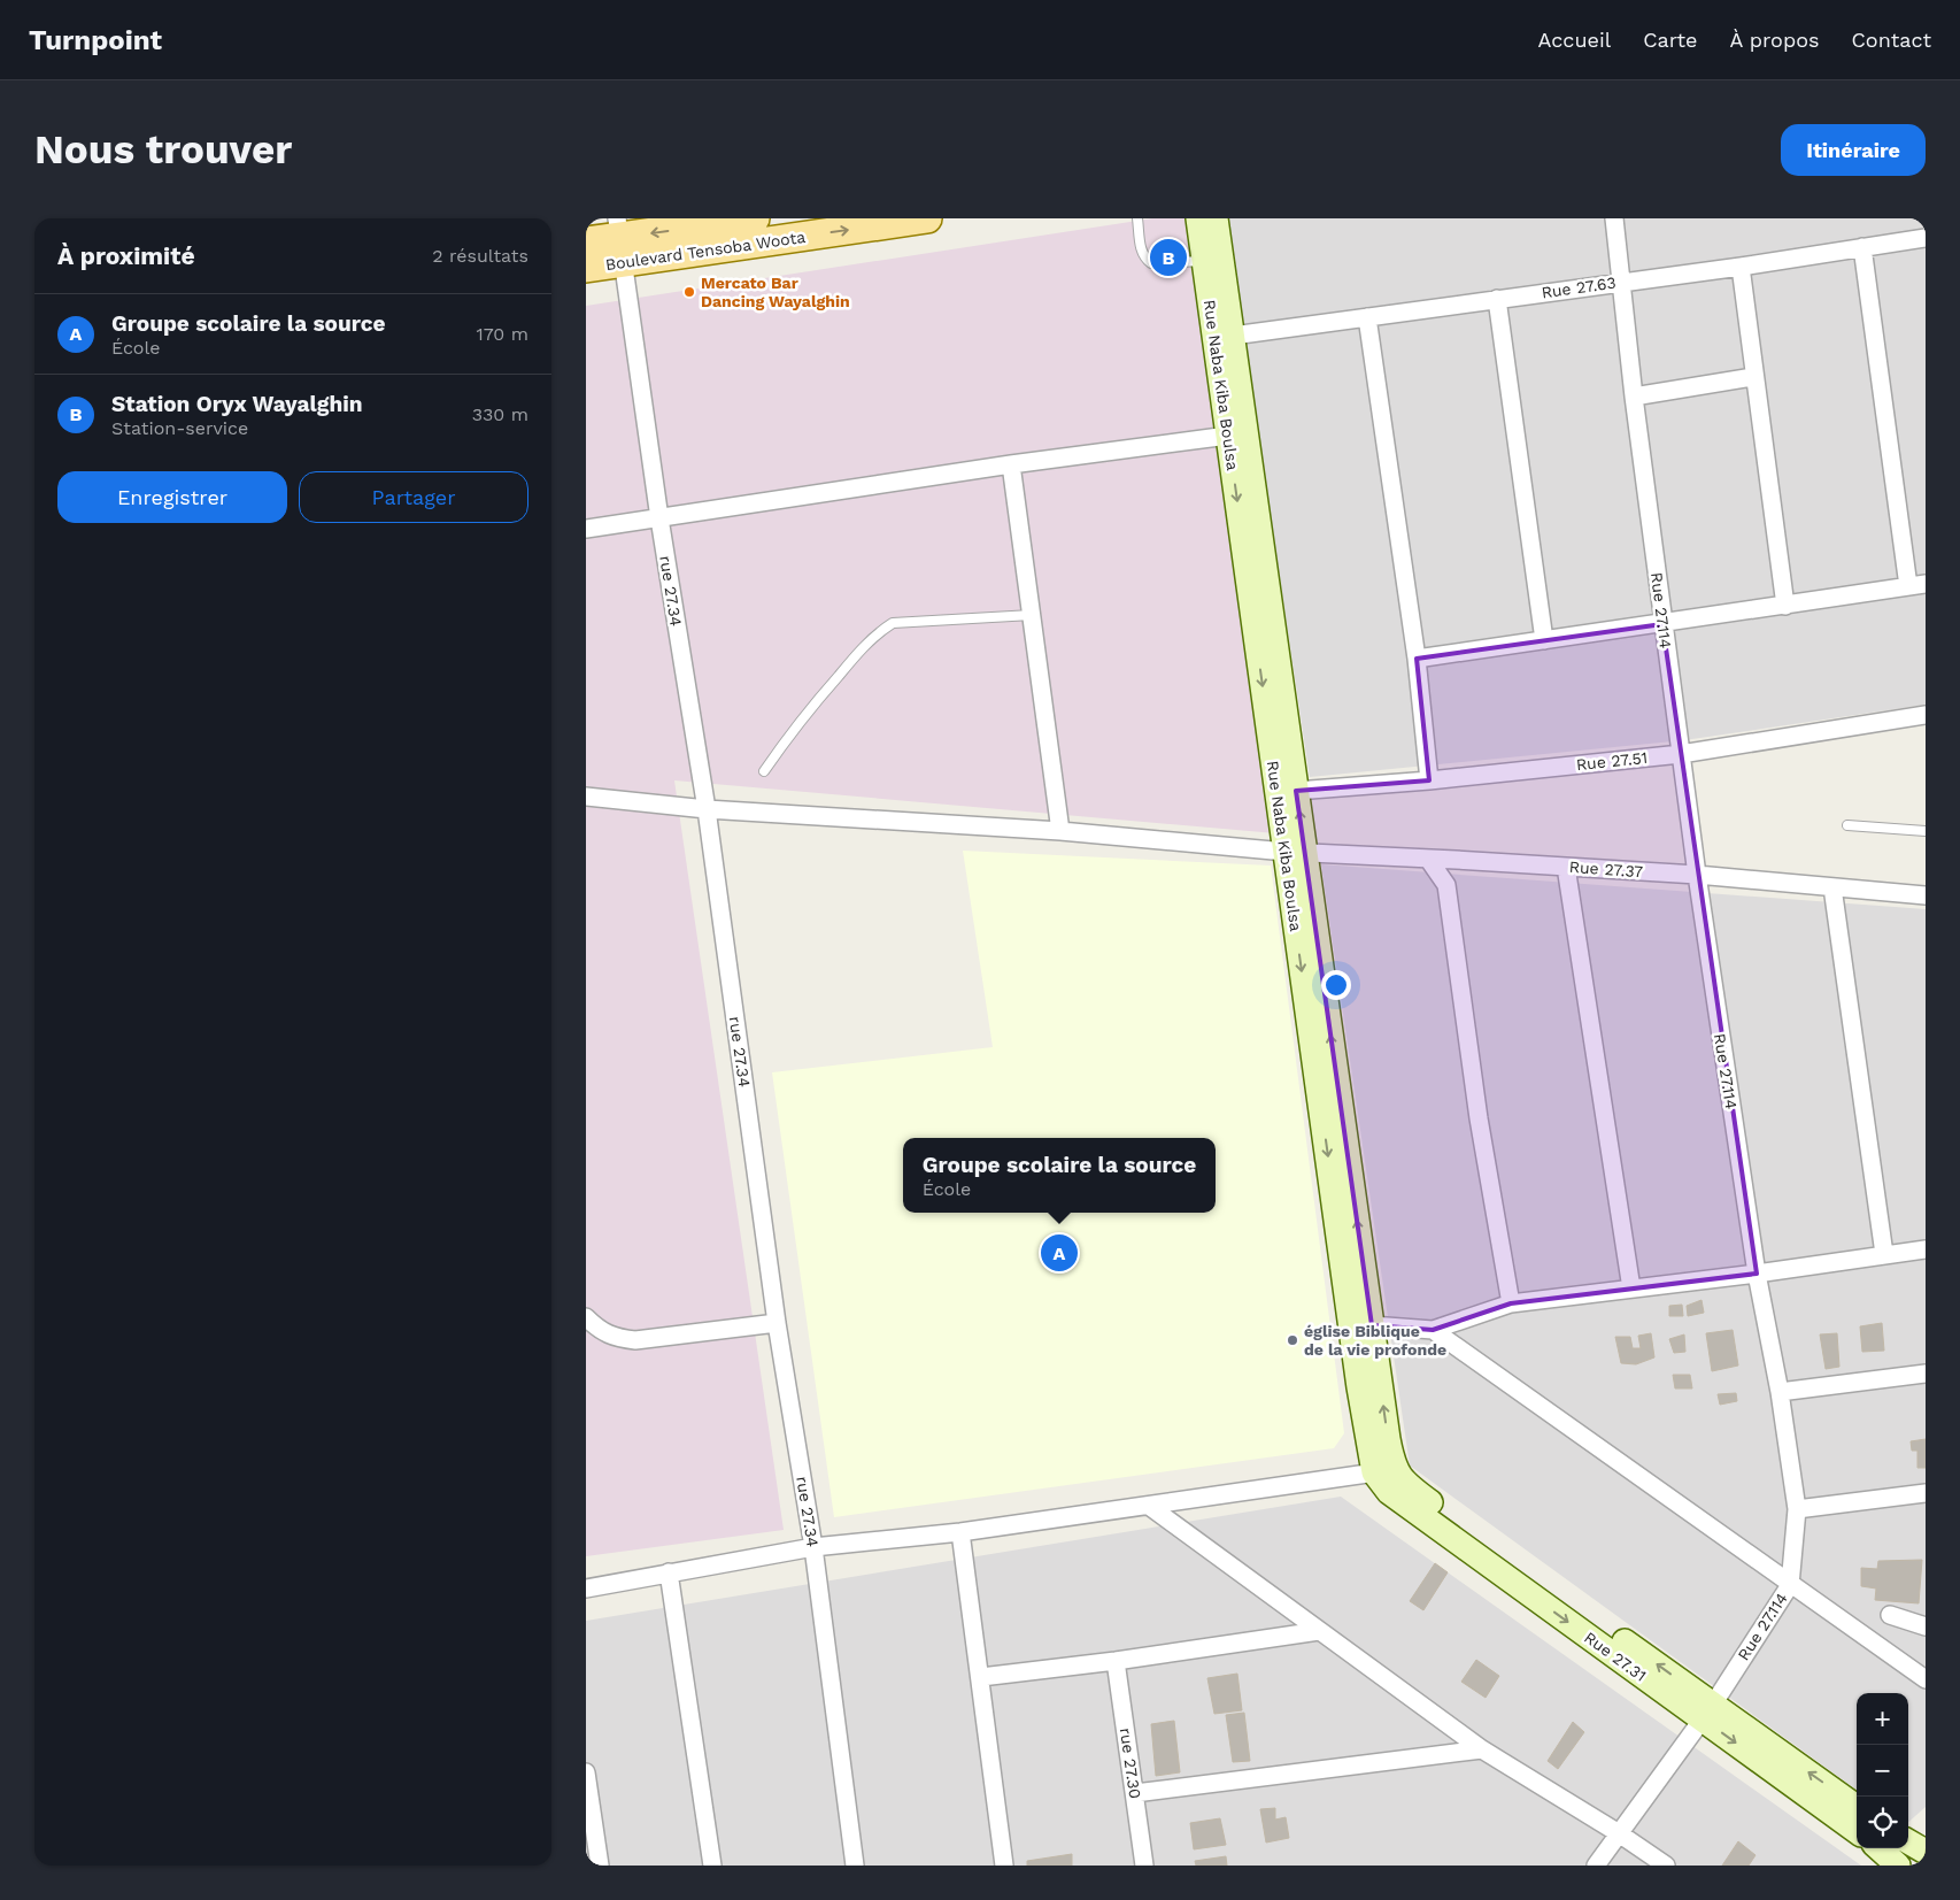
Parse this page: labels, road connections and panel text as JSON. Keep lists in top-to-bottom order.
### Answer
{
  "streets": {
    "main road": ["Boulevard Tensoba Woota"],
    "street": [
      "Rue 27.63",
      "Rue Naba Kiba Boulsa",
      "rue 27.34",
      "Rue 27.114",
      "Rue 27.51",
      "Rue 27.37",
      "Rue 27.31",
      "rue 27.30"
    ]
  },
  "crossings": [
    ["Boulevard Tensoba Woota", "rue 27.34"],
    ["Rue 27.63", "Rue Naba Kiba Boulsa"],
    ["Rue 27.63", "Rue 27.114"],
    ["Rue Naba Kiba Boulsa", "Rue 27.51"],
    ["Rue Naba Kiba Boulsa", "Rue 27.37"],
    ["Rue Naba Kiba Boulsa", "Rue 27.31"],
    ["rue 27.34", "Rue 27.37"],
    ["Rue 27.114", "Rue 27.51"],
    ["Rue 27.114", "Rue 27.37"],
    ["Rue 27.114", "Rue 27.31"]
  ],
  "places": ["Mercato Bar Dancing Wayalghin", "église Biblique de la vie profonde"],
  "page": {
    "header": "Turnpoint",
    "nav": [
      "Accueil",
      "Carte",
      "À propos",
      "Contact"
    ],
    "buttons": [
      "Itinéraire",
      ["Enregistrer", "Partager"]
    ],
    "title": "Nous trouver",
    "heading": ["À proximité", "2 résultats"],
    "pins": ["B", "A"],
    "list": [
      {
        "mark": "A",
        "name": "Groupe scolaire la source",
        "note": "École",
        "value": "170 m"
      },
      {
        "mark": "B",
        "name": "Station Oryx Wayalghin",
        "note": "Station-service",
        "value": "330 m"
      }
    ],
    "popup": ["Groupe scolaire la source", "École"],
    "map_buttons": ["+", "−"]
  }
}
